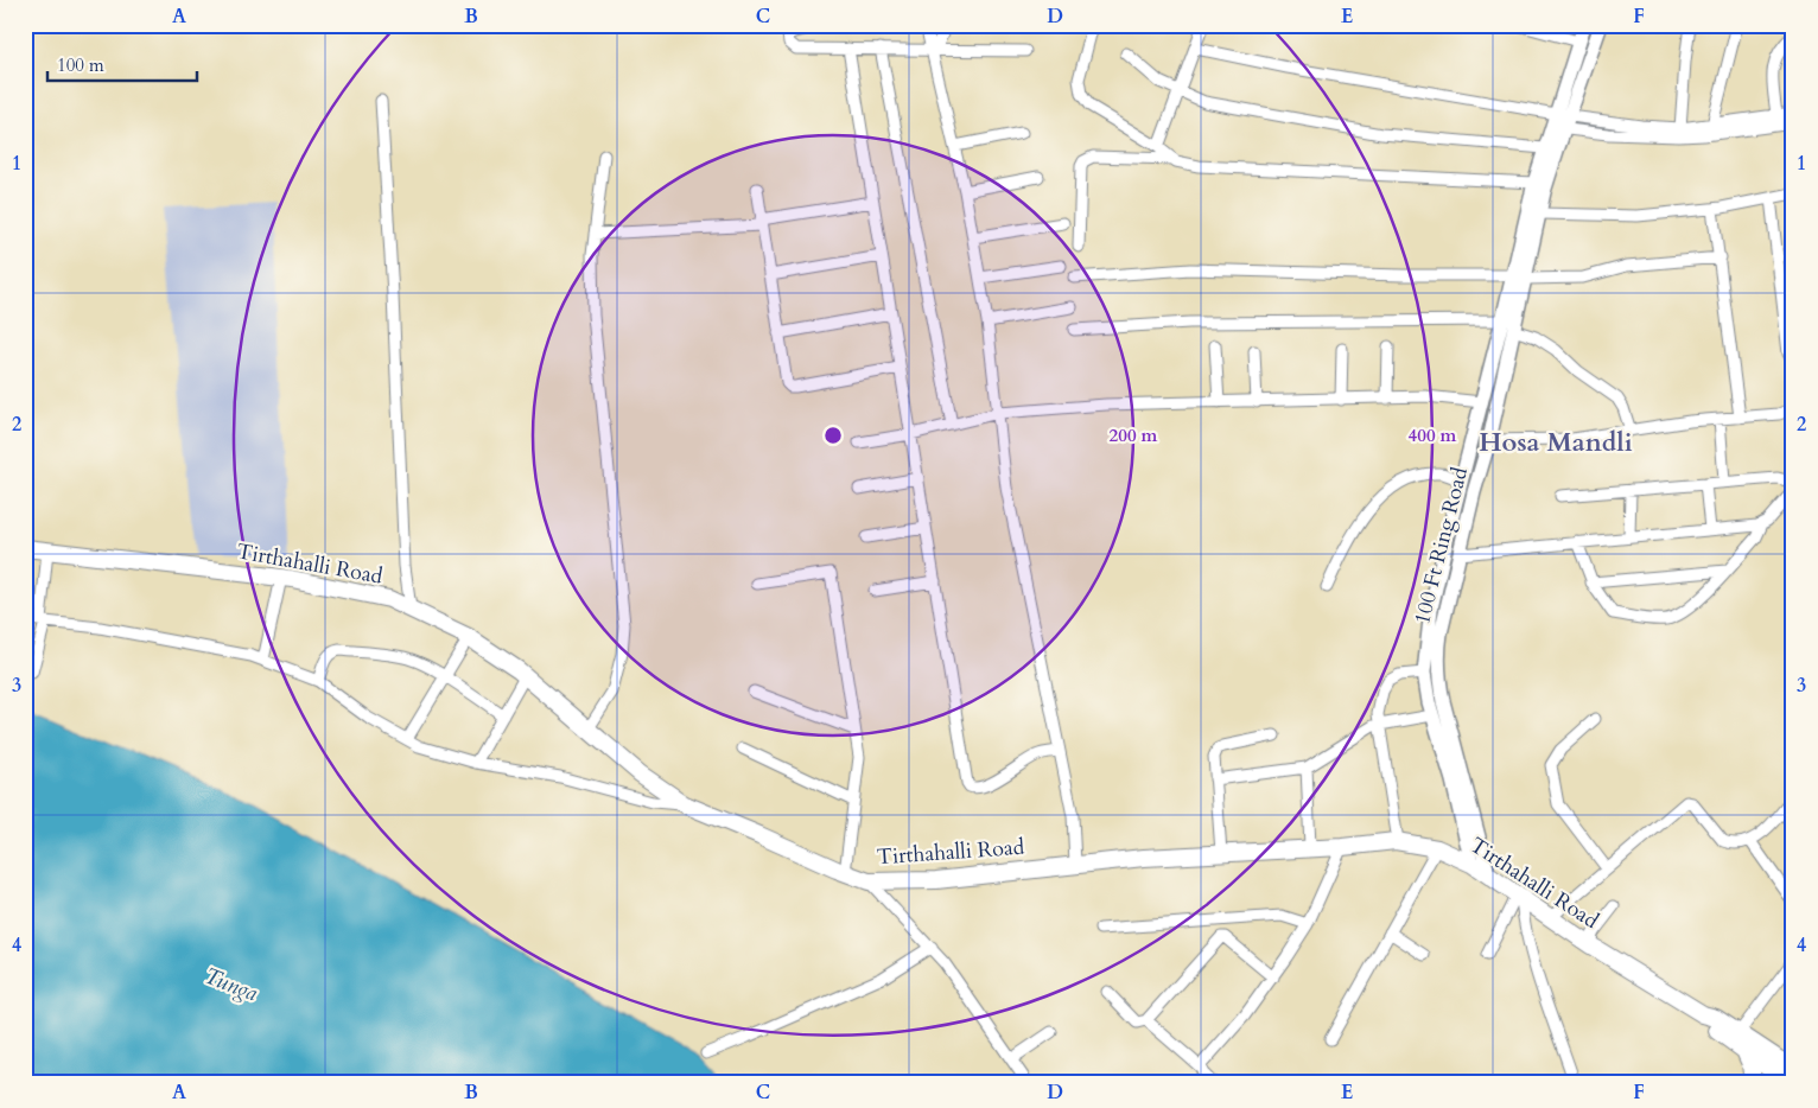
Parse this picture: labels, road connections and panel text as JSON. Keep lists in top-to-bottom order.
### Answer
{
  "streets": {
    "highway": ["Tirthahalli Road"],
    "main road": ["100 Ft Ring Road"]
  },
  "crossings": [
    ["100 Ft Ring Road", "Tirthahalli Road"]
  ],
  "districts": ["Hosa Mandli"],
  "water": ["Tunga"],
  "scale_bar": "100 m",
  "grid": {
    "columns": [
      "A",
      "B",
      "C",
      "D",
      "E",
      "F"
    ],
    "rows": [
      "1",
      "2",
      "3",
      "4"
    ]
  },
  "rings": ["200 m", "400 m"]
}
